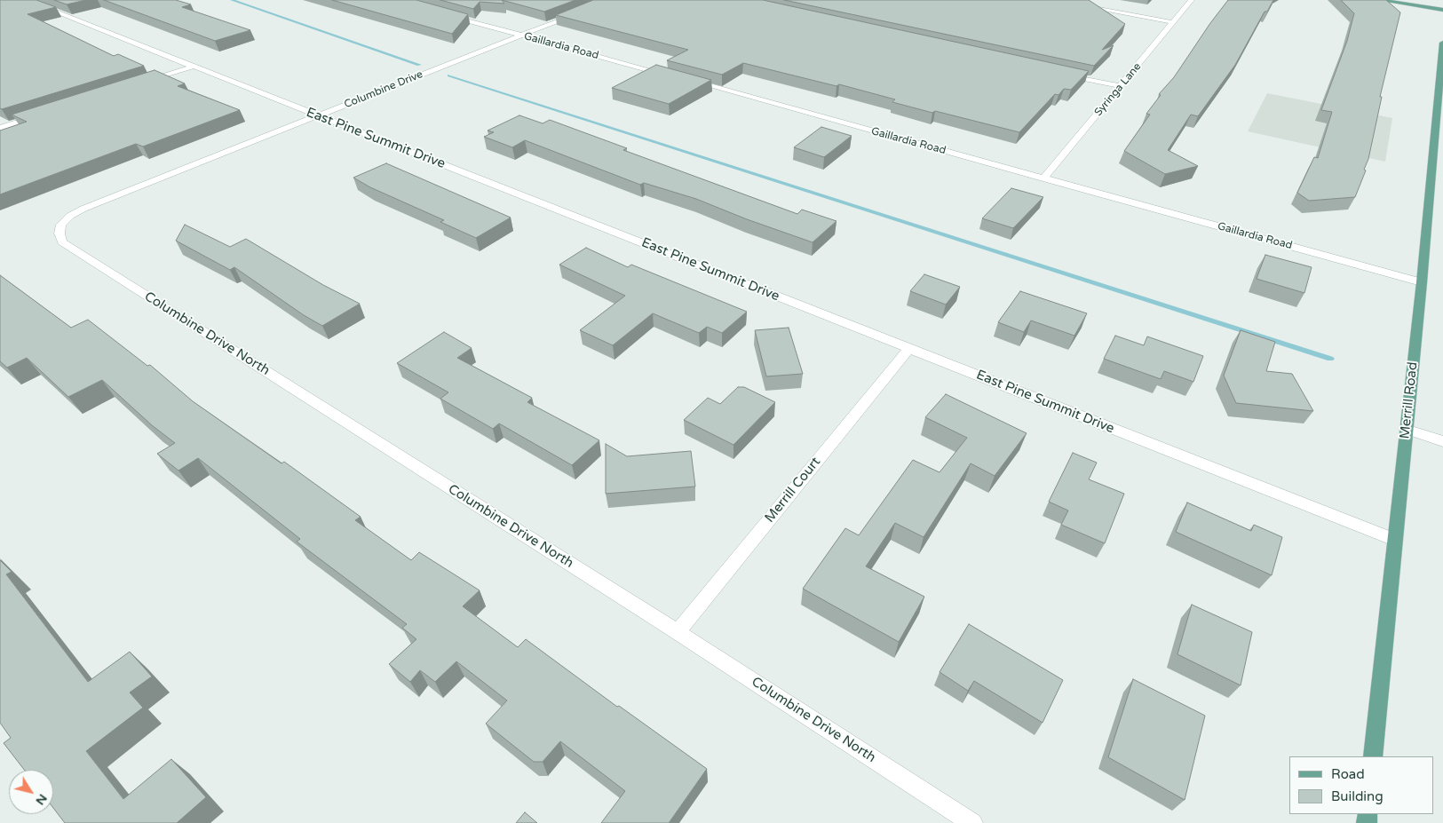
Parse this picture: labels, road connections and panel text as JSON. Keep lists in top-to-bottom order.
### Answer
{
  "streets": {
    "main road": ["Merrill Road"],
    "street": [
      "Gaillardia Road",
      "Columbine Drive",
      "Syringa Lane",
      "East Pine Summit Drive",
      "Columbine Drive North",
      "Merrill Court"
    ]
  },
  "crossings": [
    ["Gaillardia Road", "Columbine Drive"],
    ["Gaillardia Road", "Syringa Lane"],
    ["Gaillardia Road", "Merrill Road"],
    ["Columbine Drive", "East Pine Summit Drive"],
    ["Columbine Drive", "Columbine Drive North"],
    ["East Pine Summit Drive", "Merrill Road"],
    ["East Pine Summit Drive", "Merrill Court"],
    ["Columbine Drive North", "Merrill Court"]
  ],
  "legend": ["Road", "Building"],
  "north": "bottom right"
}
